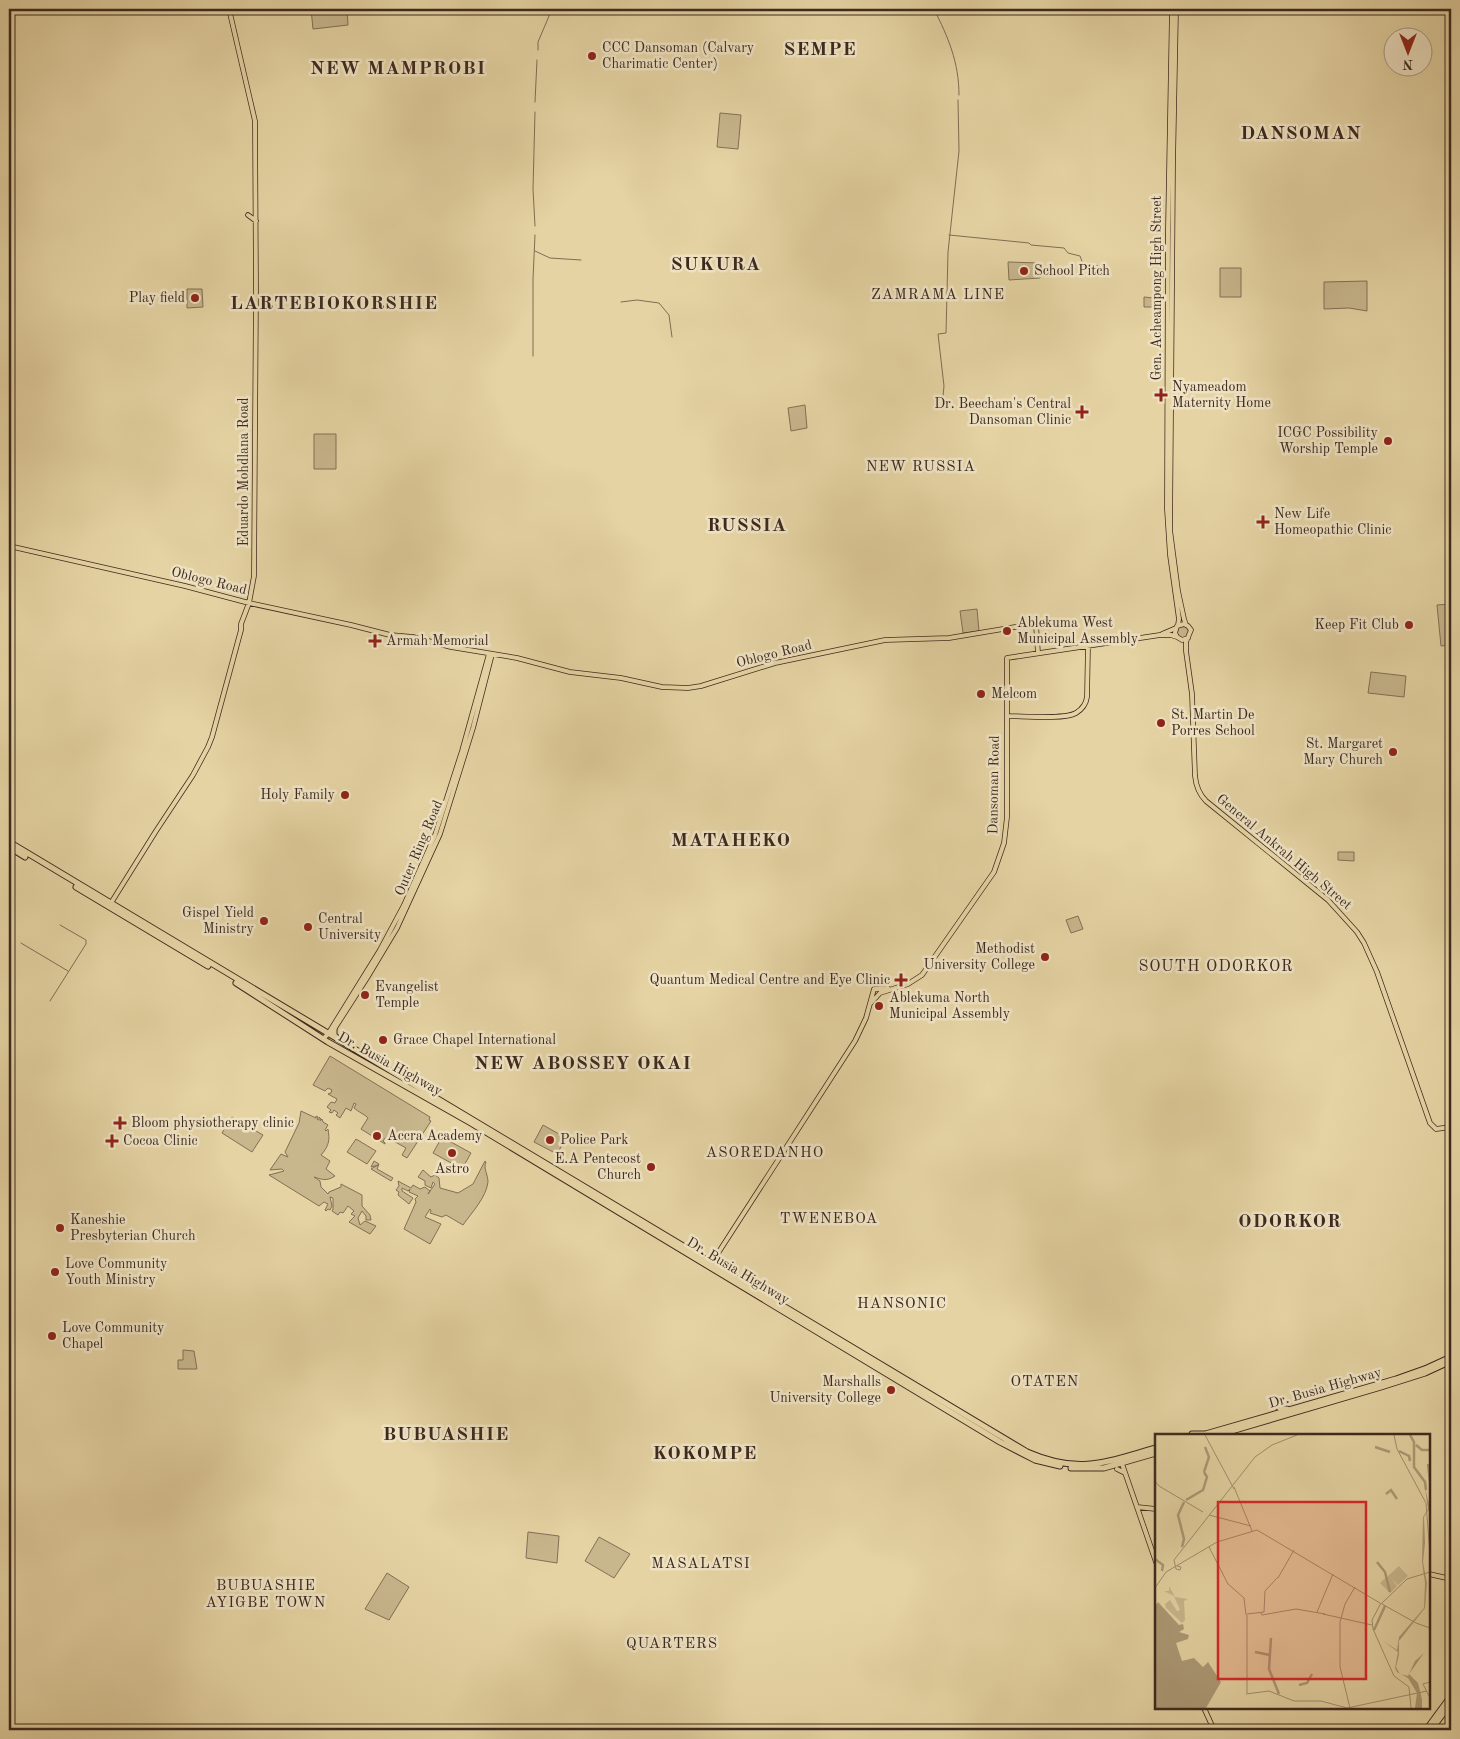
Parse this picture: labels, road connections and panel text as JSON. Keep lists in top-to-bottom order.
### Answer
{
  "streets": {
    "highway": ["Dr. Busia Highway"],
    "main road": [
      "Gen. Acheampong High Street",
      "Eduardo Mohdlana Road",
      "Oblogo Road",
      "Dansoman Road",
      "Outer Ring Road",
      "General Ankrah High Street"
    ]
  },
  "crossings": [
    ["Gen. Acheampong High Street", "General Ankrah High Street"],
    ["Eduardo Mohdlana Road", "Oblogo Road"],
    ["Eduardo Mohdlana Road", "Dr. Busia Highway"],
    ["Oblogo Road", "Dansoman Road"],
    ["Oblogo Road", "Outer Ring Road"],
    ["Dansoman Road", "Dr. Busia Highway"],
    ["Outer Ring Road", "Dr. Busia Highway"]
  ],
  "districts": [
    "SEMPE",
    "NEW MAMPROBI",
    "DANSOMAN",
    "SUKURA",
    "ZAMRAMA LINE",
    "LARTEBIOKORSHIE",
    "NEW RUSSIA",
    "RUSSIA",
    "MATAHEKO",
    "SOUTH ODORKOR",
    "NEW ABOSSEY OKAI",
    "ASOREDANHO",
    "TWENEBOA",
    "ODORKOR",
    "HANSONIC",
    "OTATEN",
    "BUBUASHIE",
    "KOKOMPE",
    "MASALATSI",
    "BUBUASHIE AYIGBE TOWN",
    "QUARTERS"
  ],
  "places": {
    "other": [
      "CCC Dansoman (Calvary Charimatic Center)",
      "School Pitch",
      "Play field",
      "ICGC Possibility Worship Temple",
      "Keep Fit Club",
      "Ablekuma West Municipal Assembly",
      "Melcom",
      "St. Martin De Porres School",
      "St. Margaret Mary Church",
      "Holy Family",
      "Gispel Yield Ministry",
      "Central University",
      "Methodist University College",
      "Evangelist Temple",
      "Ablekuma North Municipal Assembly",
      "Grace Chapel International",
      "Accra Academy",
      "Police Park",
      "Astro",
      "E.A Pentecost Church",
      "Kaneshie Presbyterian Church",
      "Love Community Youth Ministry",
      "Love Community Chapel",
      "Marshalls University College"
    ],
    "health": [
      "Nyameadom Maternity Home",
      "Dr. Beecham's Central Dansoman Clinic",
      "New Life Homeopathic Clinic",
      "Armah Memorial",
      "Quantum Medical Centre and Eye Clinic",
      "Bloom physiotherapy clinic",
      "Cocoa Clinic"
    ]
  },
  "north": "bottom"
}
